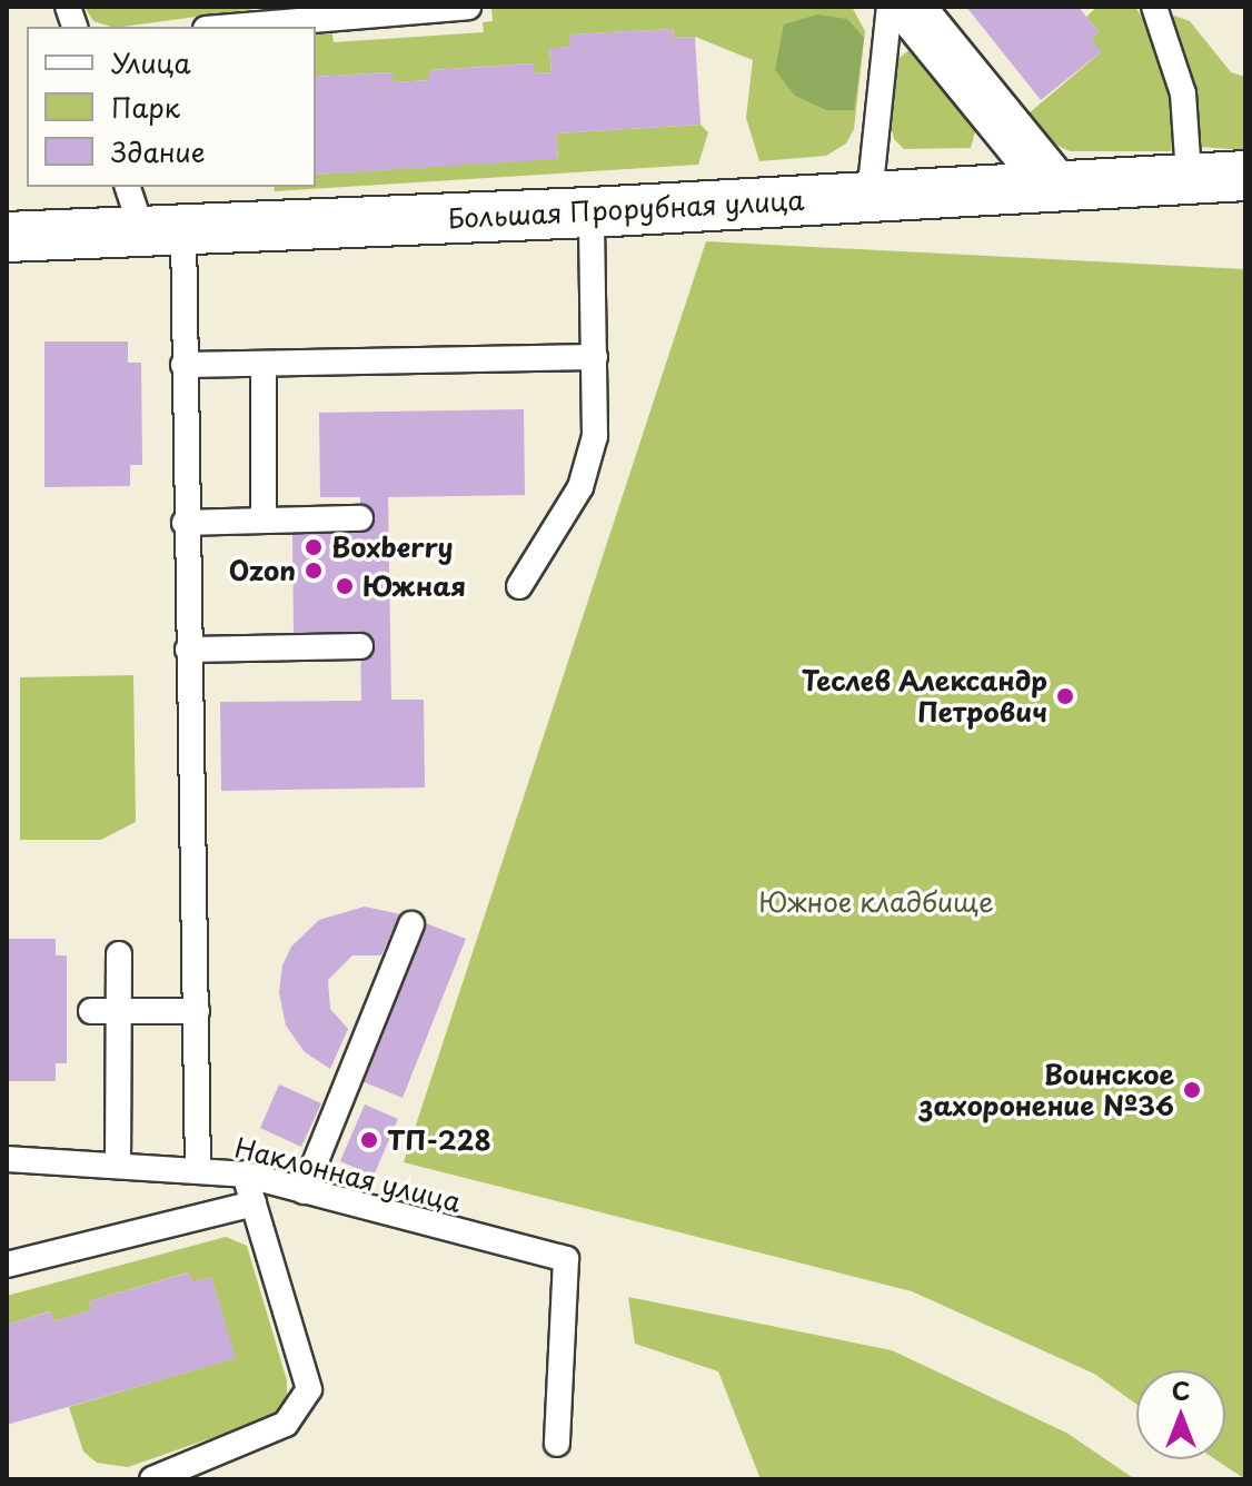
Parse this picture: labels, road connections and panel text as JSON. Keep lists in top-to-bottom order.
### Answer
{
  "streets": {
    "street": ["Большая Прорубная улица"],
    "lane": ["Наклонная улица"]
  },
  "parks": ["Южное кладбище"],
  "places": [
    "Boxberry",
    "Ozon",
    "Южная",
    "Теслев Александр Петрович",
    "Воинское захоронение №36",
    "ТП-228"
  ],
  "legend": ["Улица", "Парк", "Здание"],
  "north": "top"
}
